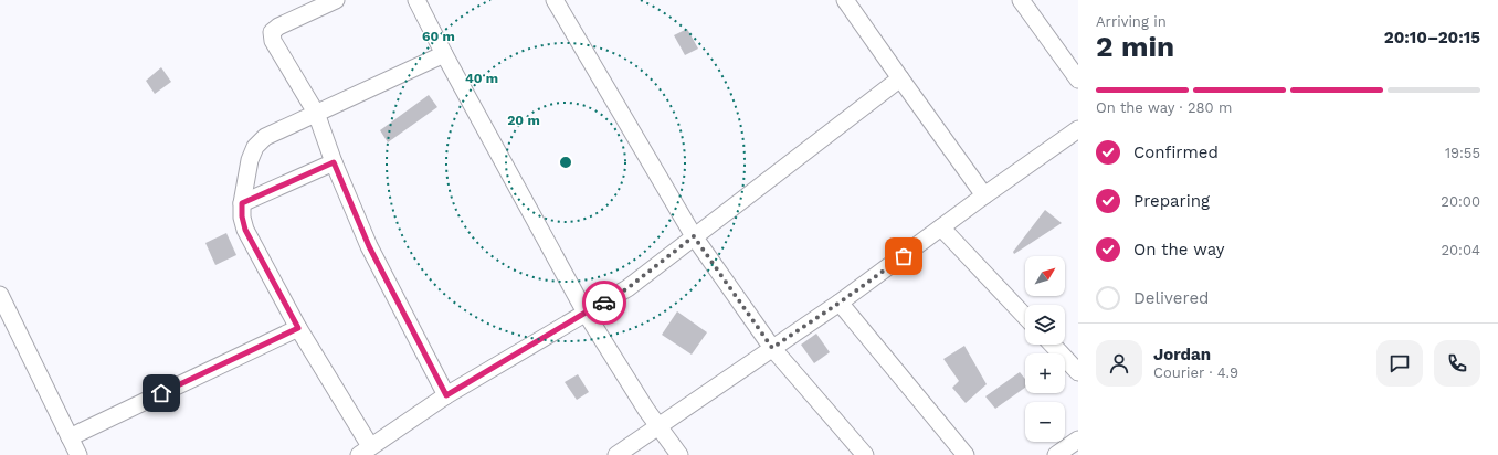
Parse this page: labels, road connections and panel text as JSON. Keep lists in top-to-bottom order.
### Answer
{
  "north": "top right",
  "page": {
    "heading": ["2 min", "Arriving in", "20:10–20:15"],
    "panel": ["Jordan", "Courier · 4.9"],
    "bar": "On the way · 280 m",
    "list": [
      ["Confirmed", "19:55"],
      ["Preparing", "20:00"],
      ["On the way", "20:04"],
      "Delivered"
    ],
    "map_buttons": ["+", "−"]
  },
  "rings": ["60 m", "40 m", "20 m"]
}
